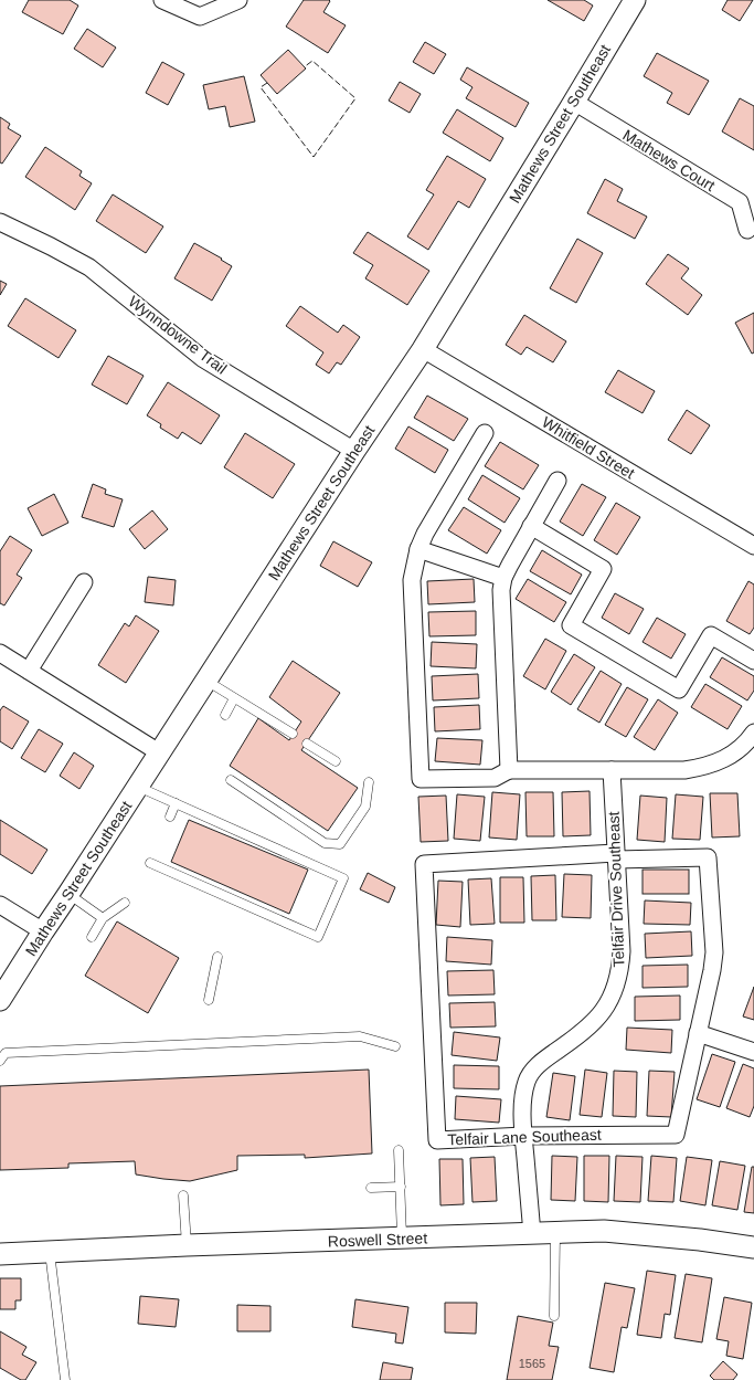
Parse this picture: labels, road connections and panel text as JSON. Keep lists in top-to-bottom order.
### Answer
{
  "streets": {
    "street": [
      "Mathews Street Southeast",
      "Mathews Court",
      "Wynndowne Trail",
      "Whitfield Street",
      "Telfair Drive Southeast",
      "Telfair Lane Southeast",
      "Roswell Street"
    ]
  },
  "crossings": [
    ["Mathews Street Southeast", "Mathews Court"],
    ["Mathews Street Southeast", "Wynndowne Trail"],
    ["Mathews Street Southeast", "Whitfield Street"],
    ["Telfair Drive Southeast", "Telfair Lane Southeast"],
    ["Telfair Drive Southeast", "Roswell Street"]
  ],
  "house_numbers": ["1565"]
}
